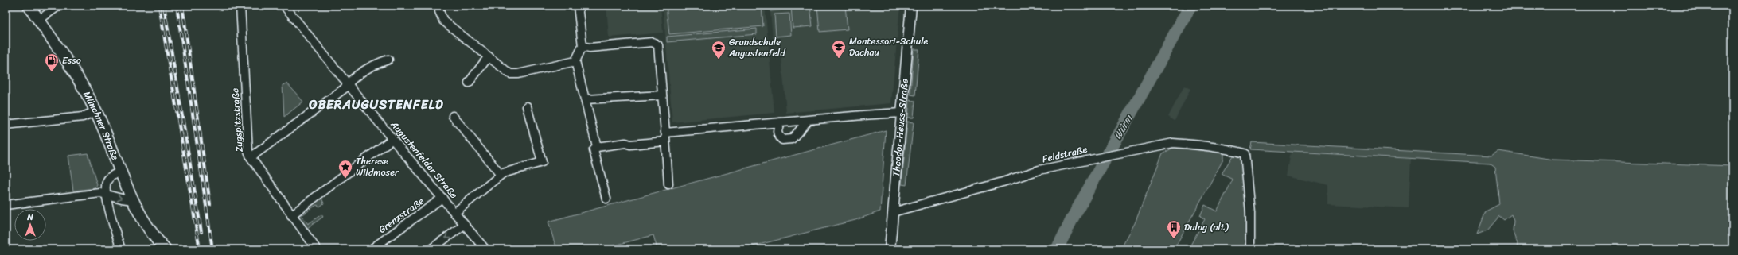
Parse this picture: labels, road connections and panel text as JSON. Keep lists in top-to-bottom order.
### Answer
{
  "streets": {
    "main road": ["Münchner Straße"],
    "street": [
      "Zugspitzstraße",
      "Theodor-Heuss-Straße",
      "Feldstraße",
      "Augustenfelder Straße",
      "Grenzstraße"
    ]
  },
  "crossings": [
    ["Theodor-Heuss-Straße", "Feldstraße"],
    ["Augustenfelder Straße", "Grenzstraße"]
  ],
  "districts": ["OBERAUGUSTENFELD"],
  "water": ["Würm"],
  "places": {
    "school or university": ["Montessori-Schule Dachau", "Grundschule Augustenfeld"],
    "fuel station": ["Esso"],
    "place": ["Therese Wildmoser"],
    "building": ["Dulag (alt)"]
  },
  "north": "top"
}
